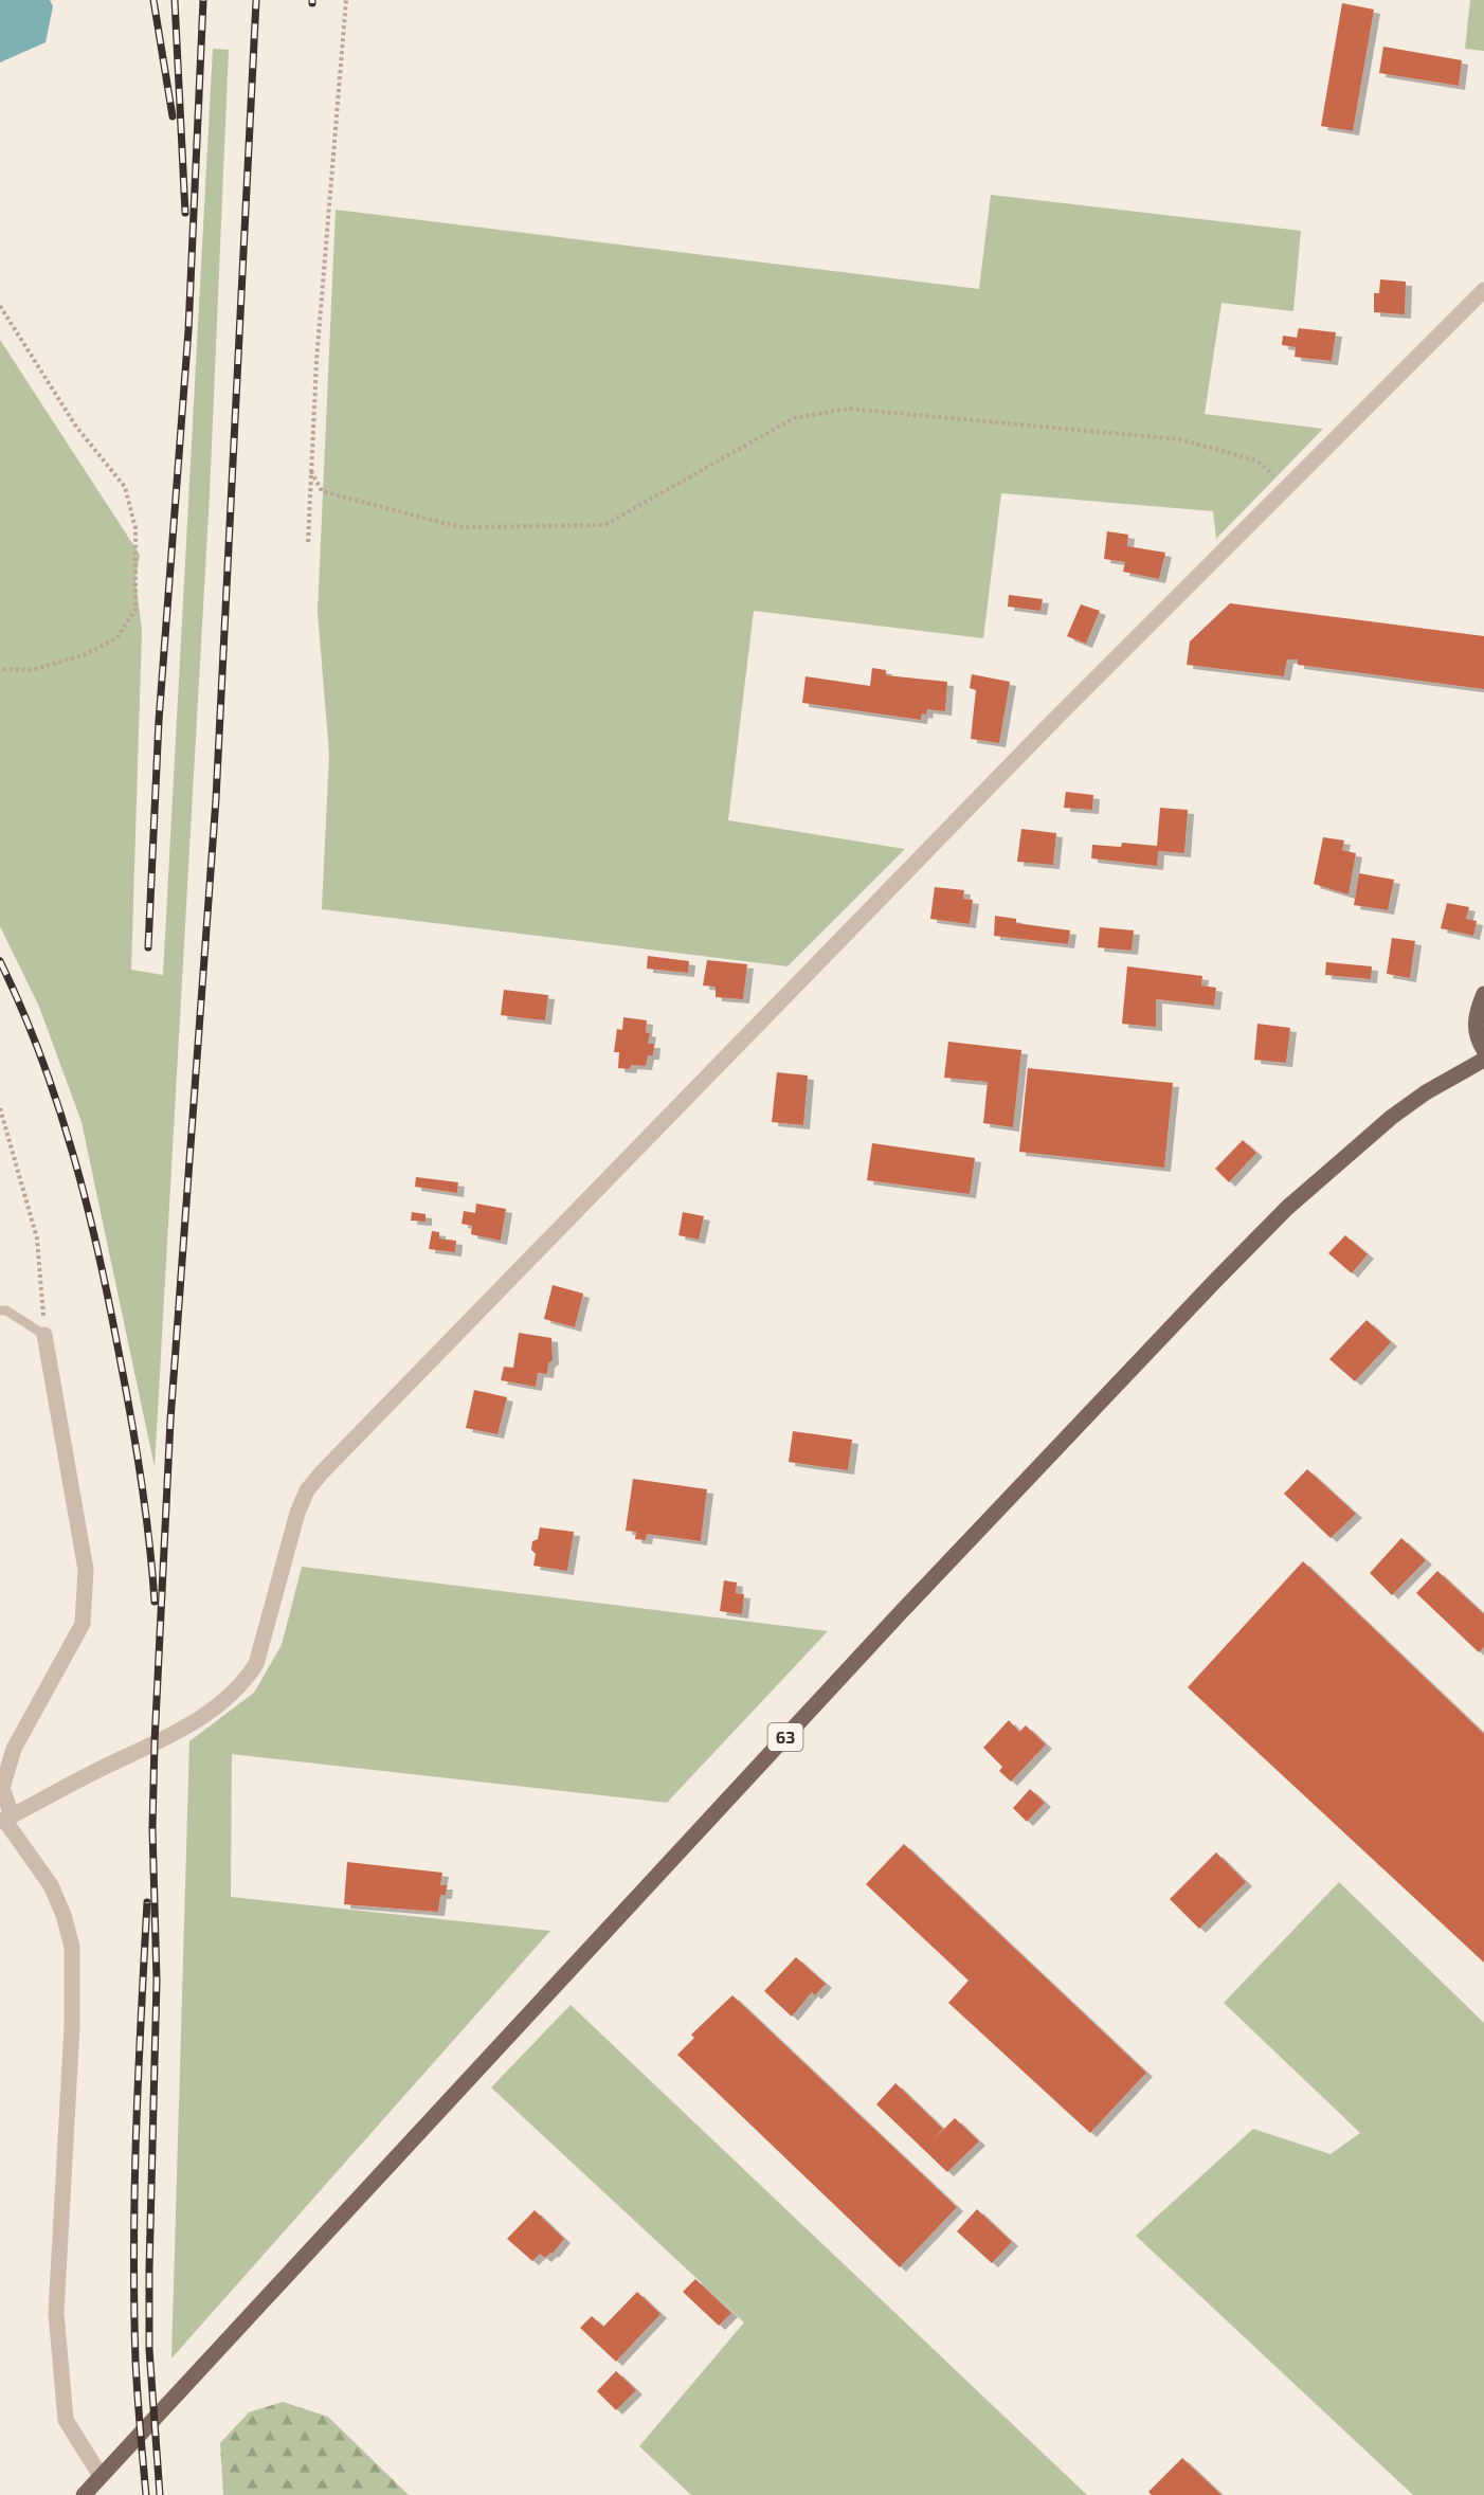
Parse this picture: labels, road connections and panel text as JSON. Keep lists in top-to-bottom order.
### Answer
{
  "streets": {
    "main road": ["63"]
  }
}
